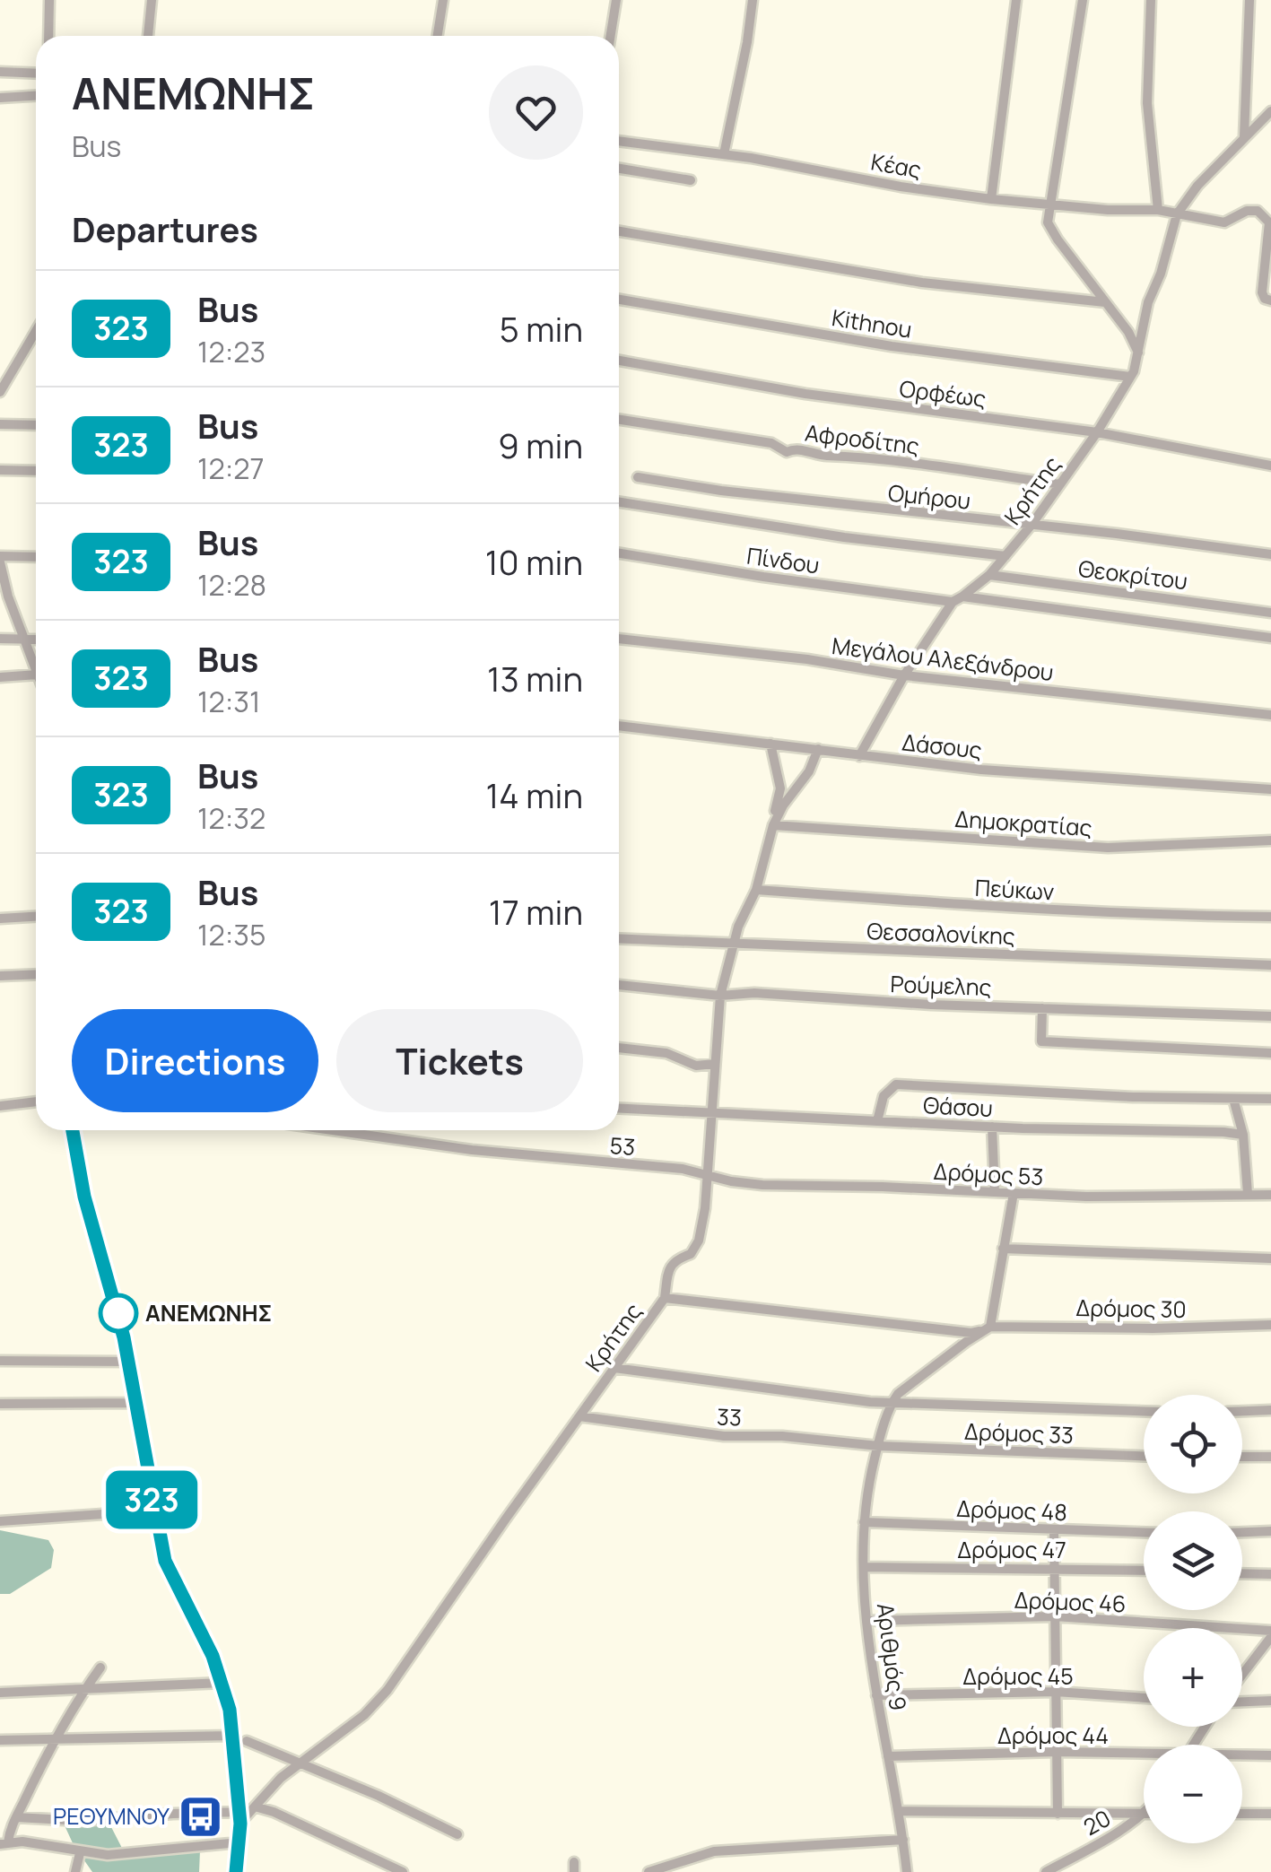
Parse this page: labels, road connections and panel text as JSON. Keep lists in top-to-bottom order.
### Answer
{
  "streets": {
    "street": [
      "Κέας",
      "Κithnou",
      "Ορφέως",
      "Αφροδίτης",
      "Κρήτης",
      "Ομήρου",
      "Πίνδου",
      "Θεοκρίτου",
      "Μεγάλου Αλεξάνδρου",
      "Δάσους",
      "Δημοκρατίας",
      "Πεύκων",
      "Θεσσαλονίκης",
      "Ρούμελης",
      "Θάσου",
      "53",
      "Δρόμος 53",
      "Δρόμος 30",
      "33",
      "Δρόμος 33",
      "Δρόμος 48",
      "Δρόμος 47",
      "Δρόμος 46",
      "Αριθμός 9",
      "Δρόμος 45",
      "Δρόμος 44",
      "20"
    ]
  },
  "crossings": [
    ["Κέας", "Κρήτης"],
    ["Κithnou", "Κρήτης"],
    ["Ορφέως", "Κρήτης"],
    ["Αφροδίτης", "Κρήτης"],
    ["Κρήτης", "Ομήρου"],
    ["Κρήτης", "Πίνδου"],
    ["Κρήτης", "Θεοκρίτου"],
    ["Κρήτης", "Δάσους"],
    ["Κρήτης", "Δημοκρατίας"],
    ["Κρήτης", "Πεύκων"],
    ["Κρήτης", "Θεσσαλονίκης"],
    ["Κρήτης", "Ρούμελης"],
    ["Κρήτης", "Θάσου"],
    ["Κρήτης", "53"],
    ["Κρήτης", "Δρόμος 53"],
    ["Κρήτης", "Δρόμος 30"],
    ["Κρήτης", "33"],
    ["53", "Δρόμος 53"],
    ["33", "Δρόμος 33"],
    ["33", "Αριθμός 9"],
    ["Δρόμος 33", "Αριθμός 9"],
    ["Δρόμος 48", "Αριθμός 9"],
    ["Δρόμος 47", "Αριθμός 9"],
    ["Δρόμος 46", "Αριθμός 9"],
    ["Αριθμός 9", "Δρόμος 45"],
    ["Αριθμός 9", "Δρόμος 44"]
  ],
  "places": {
    "other": ["ΑΝΕΜΩΝΗΣ"],
    "bus stop": ["ΡΕΘΥΜΝΟΥ"]
  },
  "lines": ["bus line 323"],
  "page": {
    "on_map": "323",
    "heading": [
      ["ΑΝΕΜΩΝΗΣ", "Bus"],
      "Departures"
    ],
    "list": [
      {
        "mark": "323",
        "name": "Bus",
        "note": "12:23",
        "value": "5 min"
      },
      {
        "mark": "323",
        "name": "Bus",
        "note": "12:27",
        "value": "9 min"
      },
      {
        "mark": "323",
        "name": "Bus",
        "note": "12:28",
        "value": "10 min"
      },
      {
        "mark": "323",
        "name": "Bus",
        "note": "12:31",
        "value": "13 min"
      },
      {
        "mark": "323",
        "name": "Bus",
        "note": "12:32",
        "value": "14 min"
      },
      {
        "mark": "323",
        "name": "Bus",
        "note": "12:35",
        "value": "17 min"
      }
    ],
    "buttons": ["Directions", "Tickets"],
    "map_buttons": ["+", "−"]
  }
}
